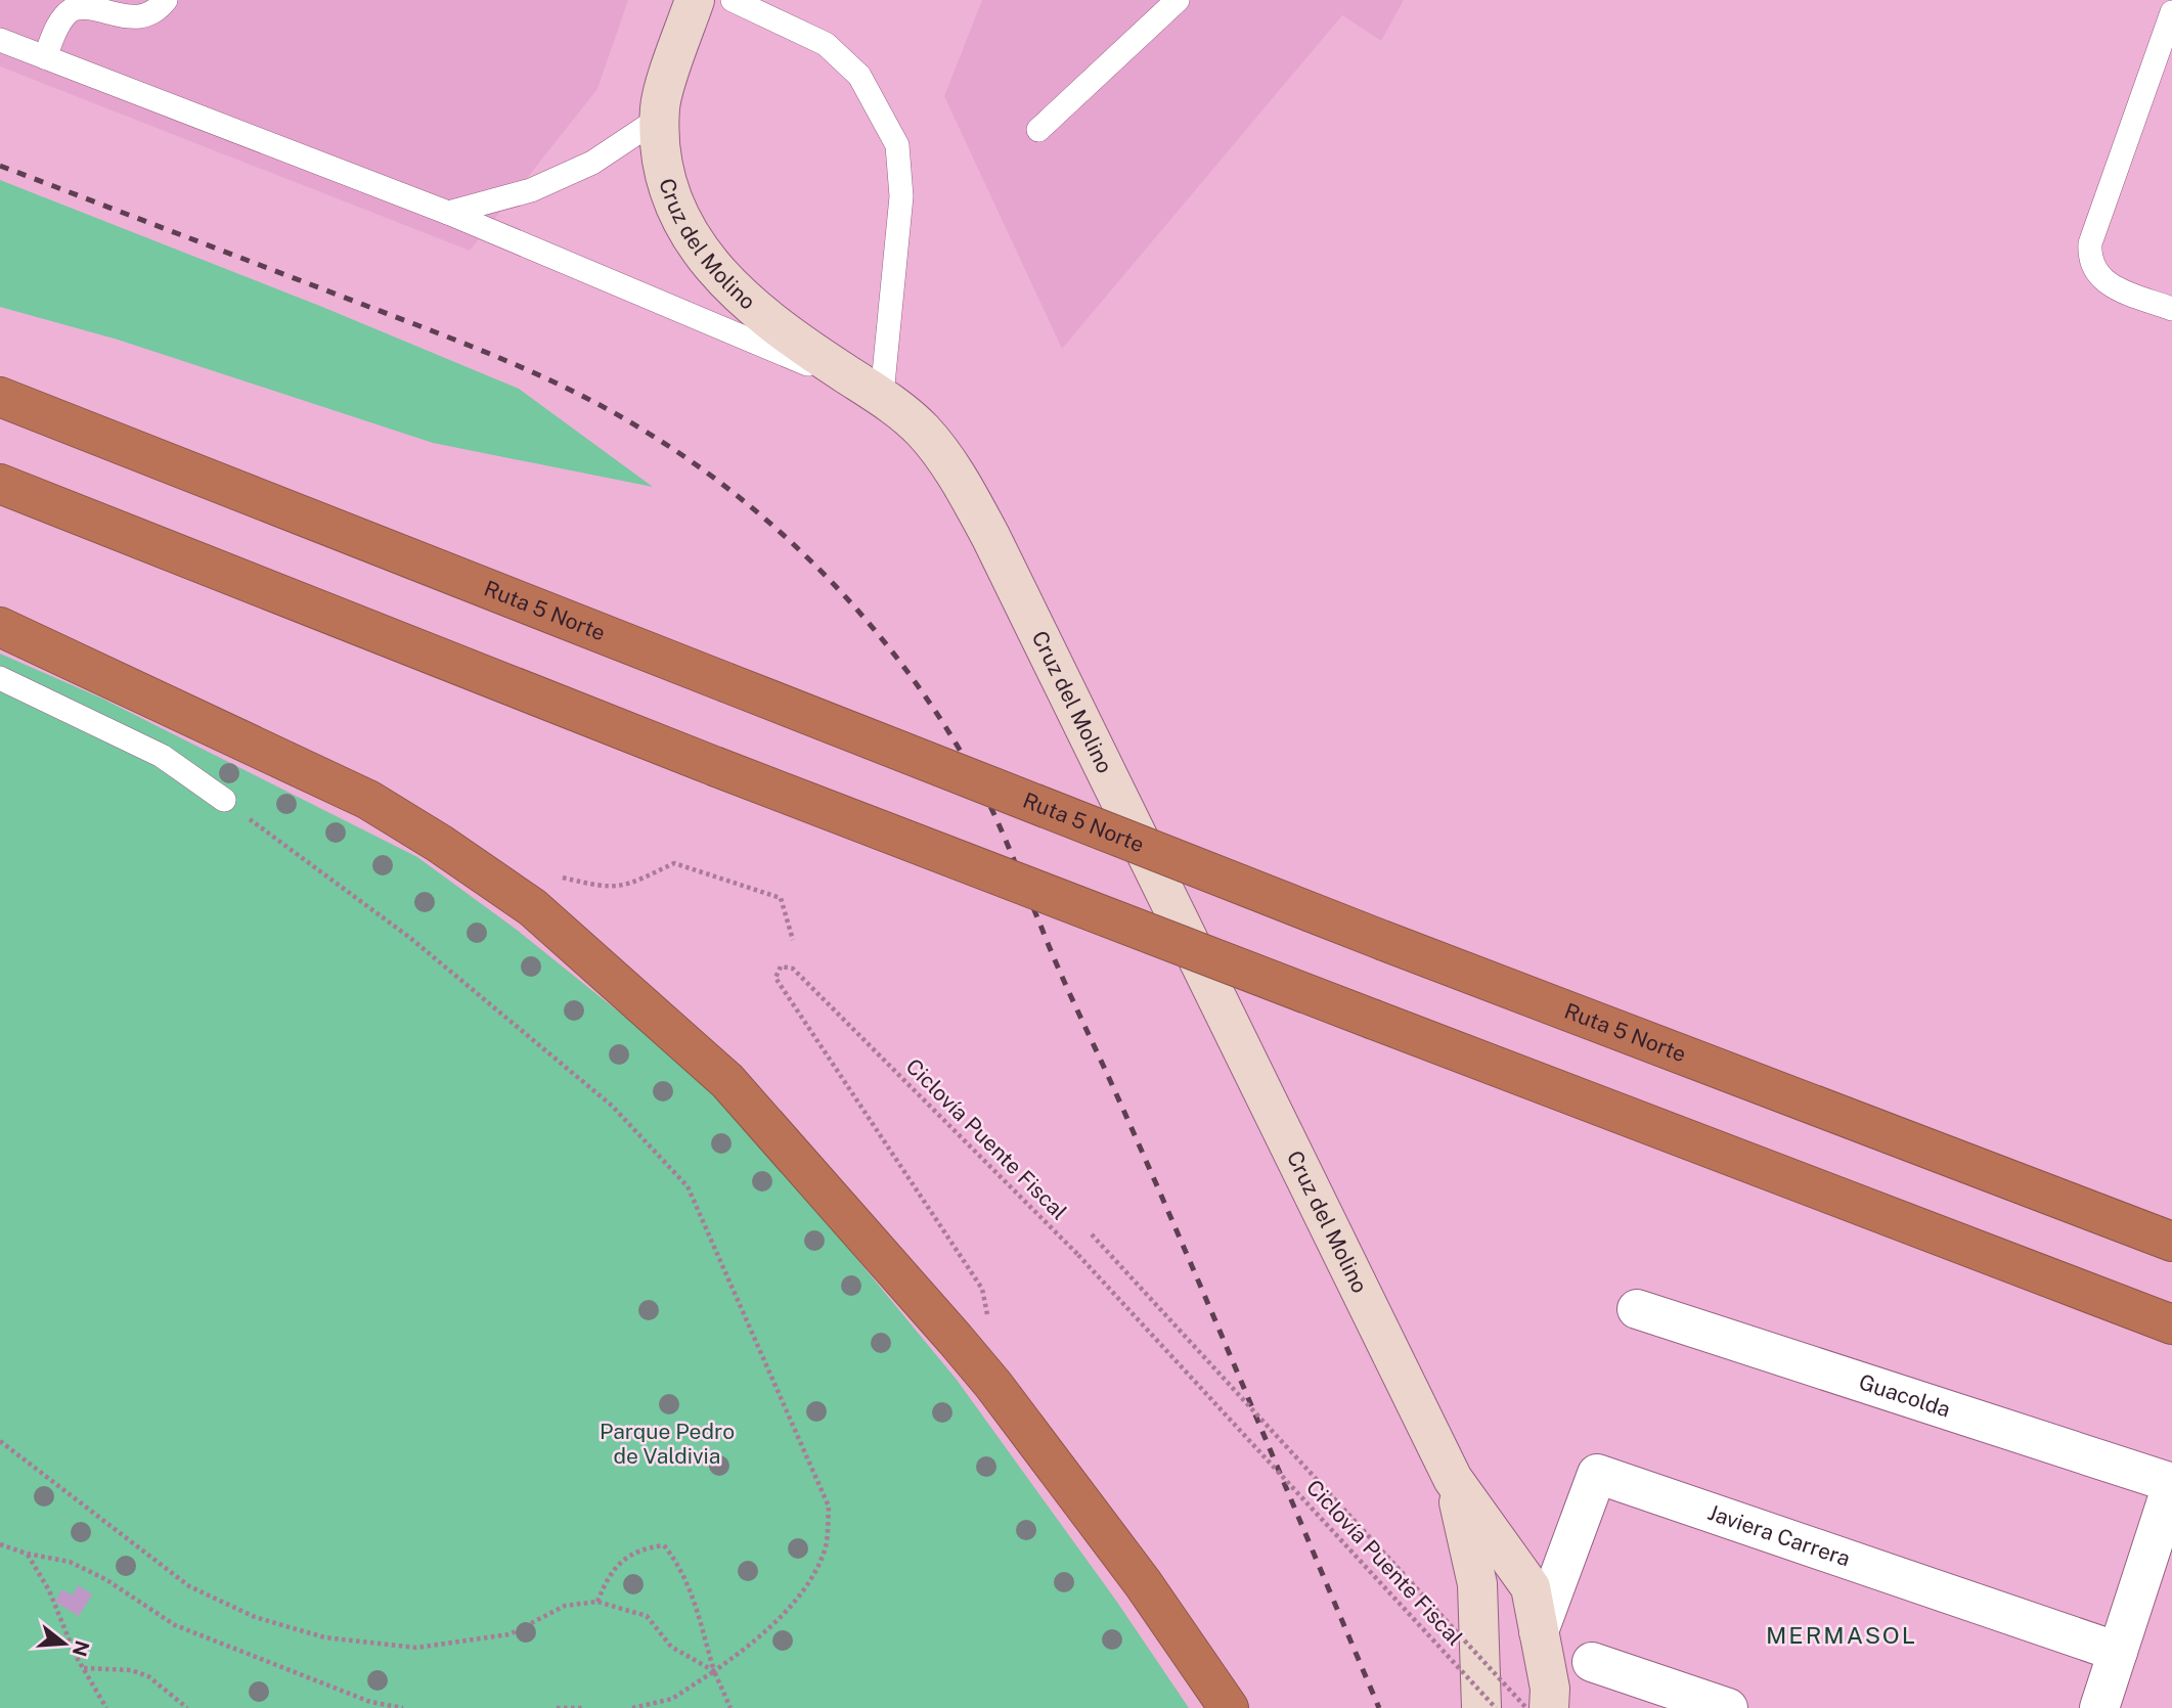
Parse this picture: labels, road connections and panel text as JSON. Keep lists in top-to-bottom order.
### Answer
{
  "streets": {
    "highway": ["Ruta 5 Norte"],
    "street": ["Cruz del Molino", "Guacolda", "Javiera Carrera"],
    "path": ["Ciclovía Puente Fiscal"]
  },
  "crossings": [
    ["Cruz del Molino", "Javiera Carrera"]
  ],
  "districts": ["MERMASOL"],
  "parks": ["Parque Pedro de Valdivia"],
  "north": "right"
}
